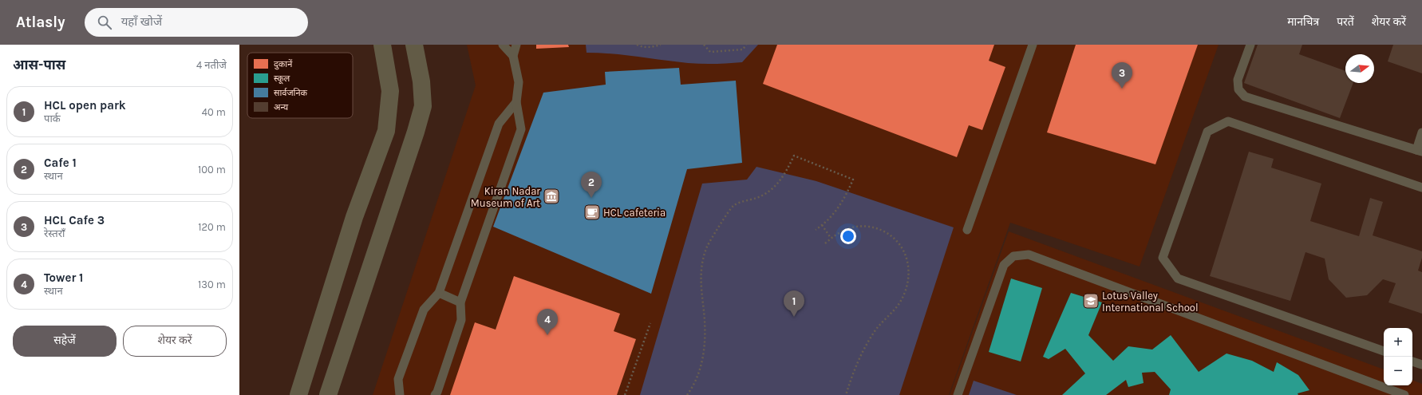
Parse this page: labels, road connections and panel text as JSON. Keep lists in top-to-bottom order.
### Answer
{
  "places": {
    "museum": ["Kiran Nadar Museum of Art"],
    "cafe": ["HCL cafeteria"],
    "school or university": ["Lotus Valley International School"]
  },
  "legend": [
    "दुकानें",
    "स्कूल",
    "सार्वजनिक",
    "अन्य"
  ],
  "north": "right",
  "page": {
    "header": "Atlasly",
    "search": "यहाँ खोजें",
    "nav": ["मानचित्र", "परतें", "शेयर करें"],
    "heading": ["आस-पास", "4 नतीजे"],
    "pins": [
      "3",
      "2",
      "1",
      "4"
    ],
    "list": [
      {
        "mark": "1",
        "name": "HCL open park",
        "note": "पार्क",
        "value": "40 m"
      },
      {
        "mark": "2",
        "name": "Cafe 1",
        "note": "स्थान",
        "value": "100 m"
      },
      {
        "mark": "3",
        "name": "HCL Cafe 3",
        "note": "रेस्तराँ",
        "value": "120 m"
      },
      {
        "mark": "4",
        "name": "Tower 1",
        "note": "स्थान",
        "value": "130 m"
      }
    ],
    "buttons": ["सहेजें", "शेयर करें"],
    "map_buttons": ["+", "−"]
  }
}
